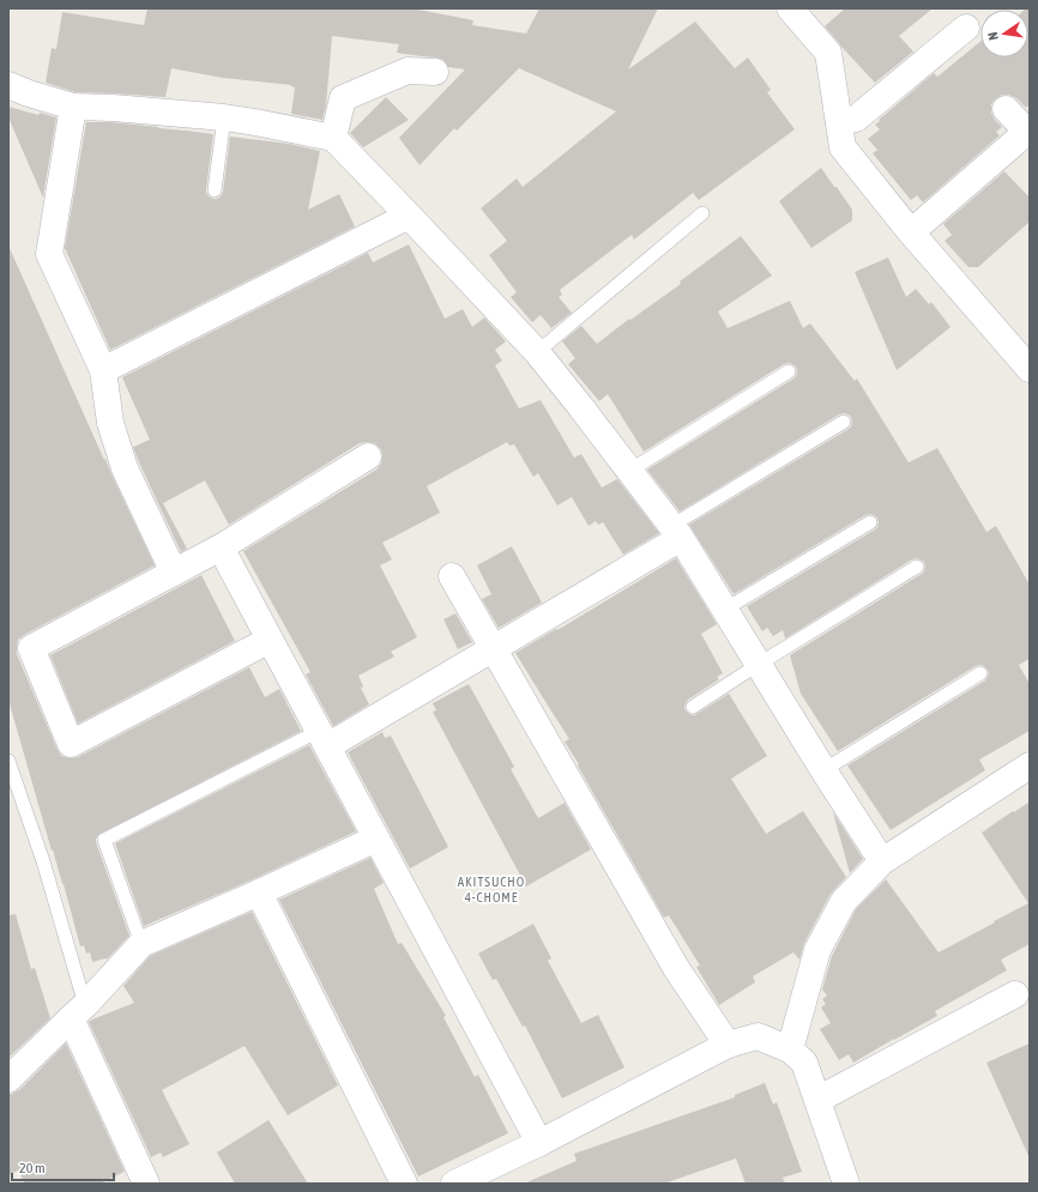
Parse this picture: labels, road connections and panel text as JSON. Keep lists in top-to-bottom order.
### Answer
{
  "districts": ["AKITSUCHO 4-CHOME"],
  "scale_bar": "20 m",
  "north": "left"
}
